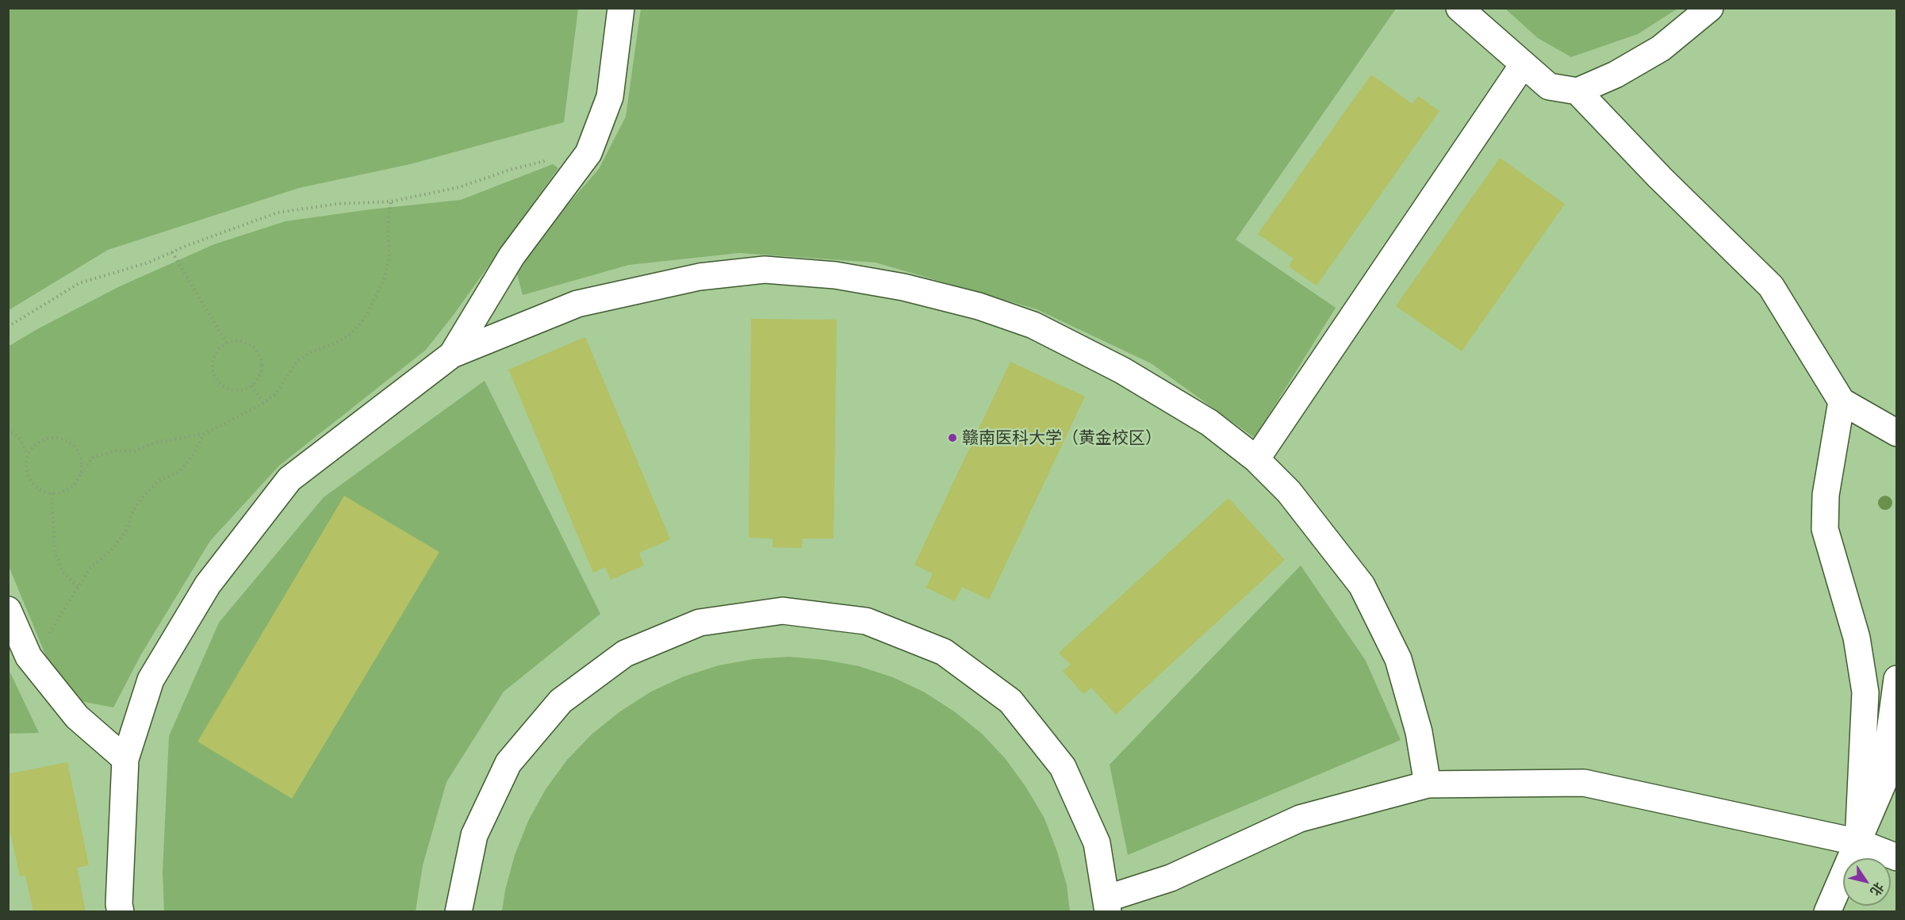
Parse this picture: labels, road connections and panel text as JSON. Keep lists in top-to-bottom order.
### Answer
{
  "places": ["赣南医科大学（黄金校区）"],
  "north": "bottom right"
}
